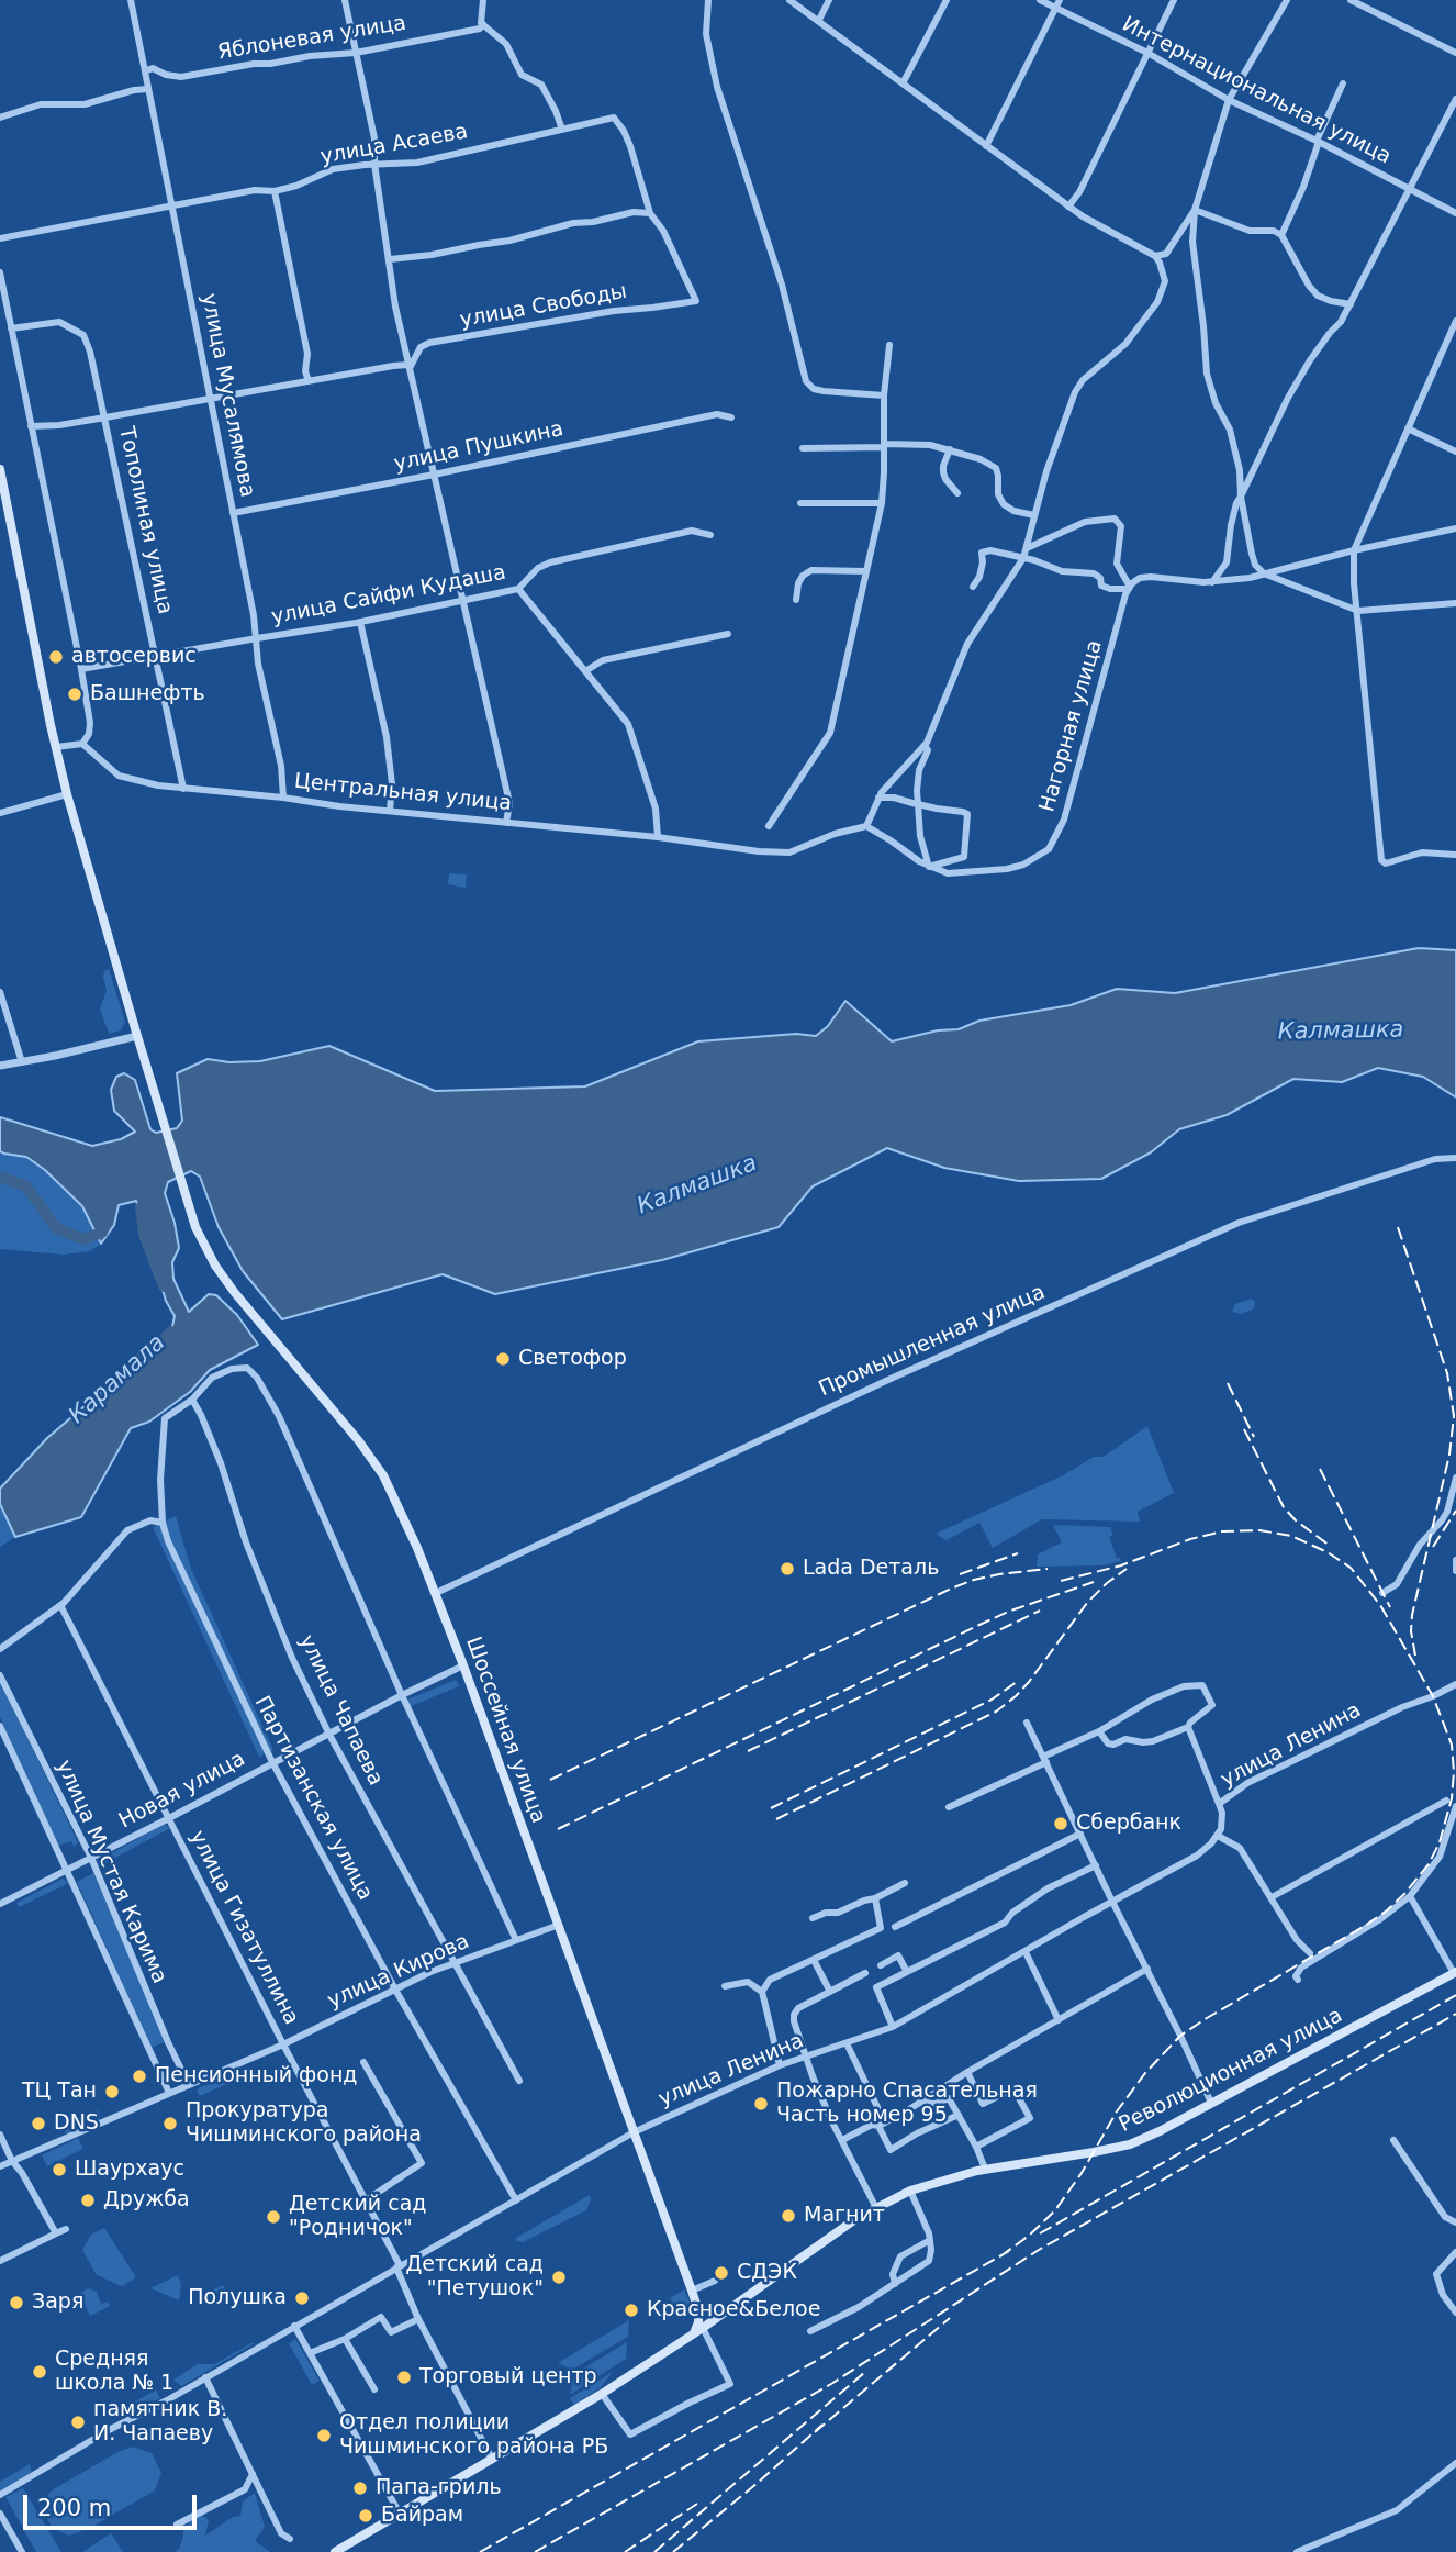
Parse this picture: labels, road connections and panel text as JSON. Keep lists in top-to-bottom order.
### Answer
{
  "streets": {
    "main road": ["Шоссейная улица", "Революционная улица"],
    "street": [
      "Яблоневая улица",
      "Интернациональная улица",
      "улица Асаева",
      "улица Свободы",
      "улица Мусалямова",
      "улица Пушкина",
      "Тополиная улица",
      "улица Сайфи Кудаша",
      "Нагорная улица",
      "Центральная улица",
      "Промышленная улица",
      "улица Чапаева",
      "улица Ленина",
      "Новая улица",
      "Партизанская улица",
      "улица Мустая Карима",
      "улица Гизатуллина",
      "улица Кирова"
    ]
  },
  "crossings": [
    ["Яблоневая улица", "улица Мусалямова"],
    ["улица Асаева", "улица Свободы"],
    ["улица Асаева", "улица Мусалямова"],
    ["улица Мусалямова", "улица Пушкина"],
    ["улица Мусалямова", "улица Сайфи Кудаша"],
    ["улица Мусалямова", "Центральная улица"],
    ["Тополиная улица", "улица Сайфи Кудаша"],
    ["Тополиная улица", "Центральная улица"],
    ["Нагорная улица", "Центральная улица"],
    ["Промышленная улица", "Шоссейная улица"],
    ["улица Чапаева", "Новая улица"],
    ["улица Чапаева", "Партизанская улица"],
    ["улица Чапаева", "улица Кирова"],
    ["Шоссейная улица", "улица Ленина"],
    ["Шоссейная улица", "Новая улица"],
    ["Шоссейная улица", "улица Кирова"],
    ["Шоссейная улица", "Революционная улица"],
    ["улица Ленина", "Партизанская улица"],
    ["улица Ленина", "улица Гизатуллина"],
    ["Новая улица", "Партизанская улица"],
    ["Новая улица", "улица Мустая Карима"],
    ["Новая улица", "улица Гизатуллина"],
    ["Партизанская улица", "улица Кирова"],
    ["улица Мустая Карима", "улица Кирова"],
    ["улица Гизатуллина", "улица Кирова"],
    ["улица Гизатуллина", "Революционная улица"]
  ],
  "water": ["Калмашка", "Карамала"],
  "places": [
    "автосервис",
    "Башнефть",
    "Светофор",
    "Lada Dеталь",
    "Сбербанк",
    "Пенсионный фонд",
    "ТЦ Тан",
    "Пожарно Спасательная Часть номер 95",
    "DNS",
    "Прокуратура Чишминского района",
    "Шаурхаус",
    "Дружба",
    "Магнит",
    "Детский сад \"Родничок\"",
    "СДЭК",
    "Детский сад \"Петушок\"",
    "Полушка",
    "Заря",
    "Красное&Белое",
    "Средняя школа № 1",
    "Торговый центр",
    "памятник В. И. Чапаеву",
    "Отдел полиции Чишминского района РБ",
    "Папа-гриль",
    "Байрам"
  ],
  "scale_bar": "200 m"
}
